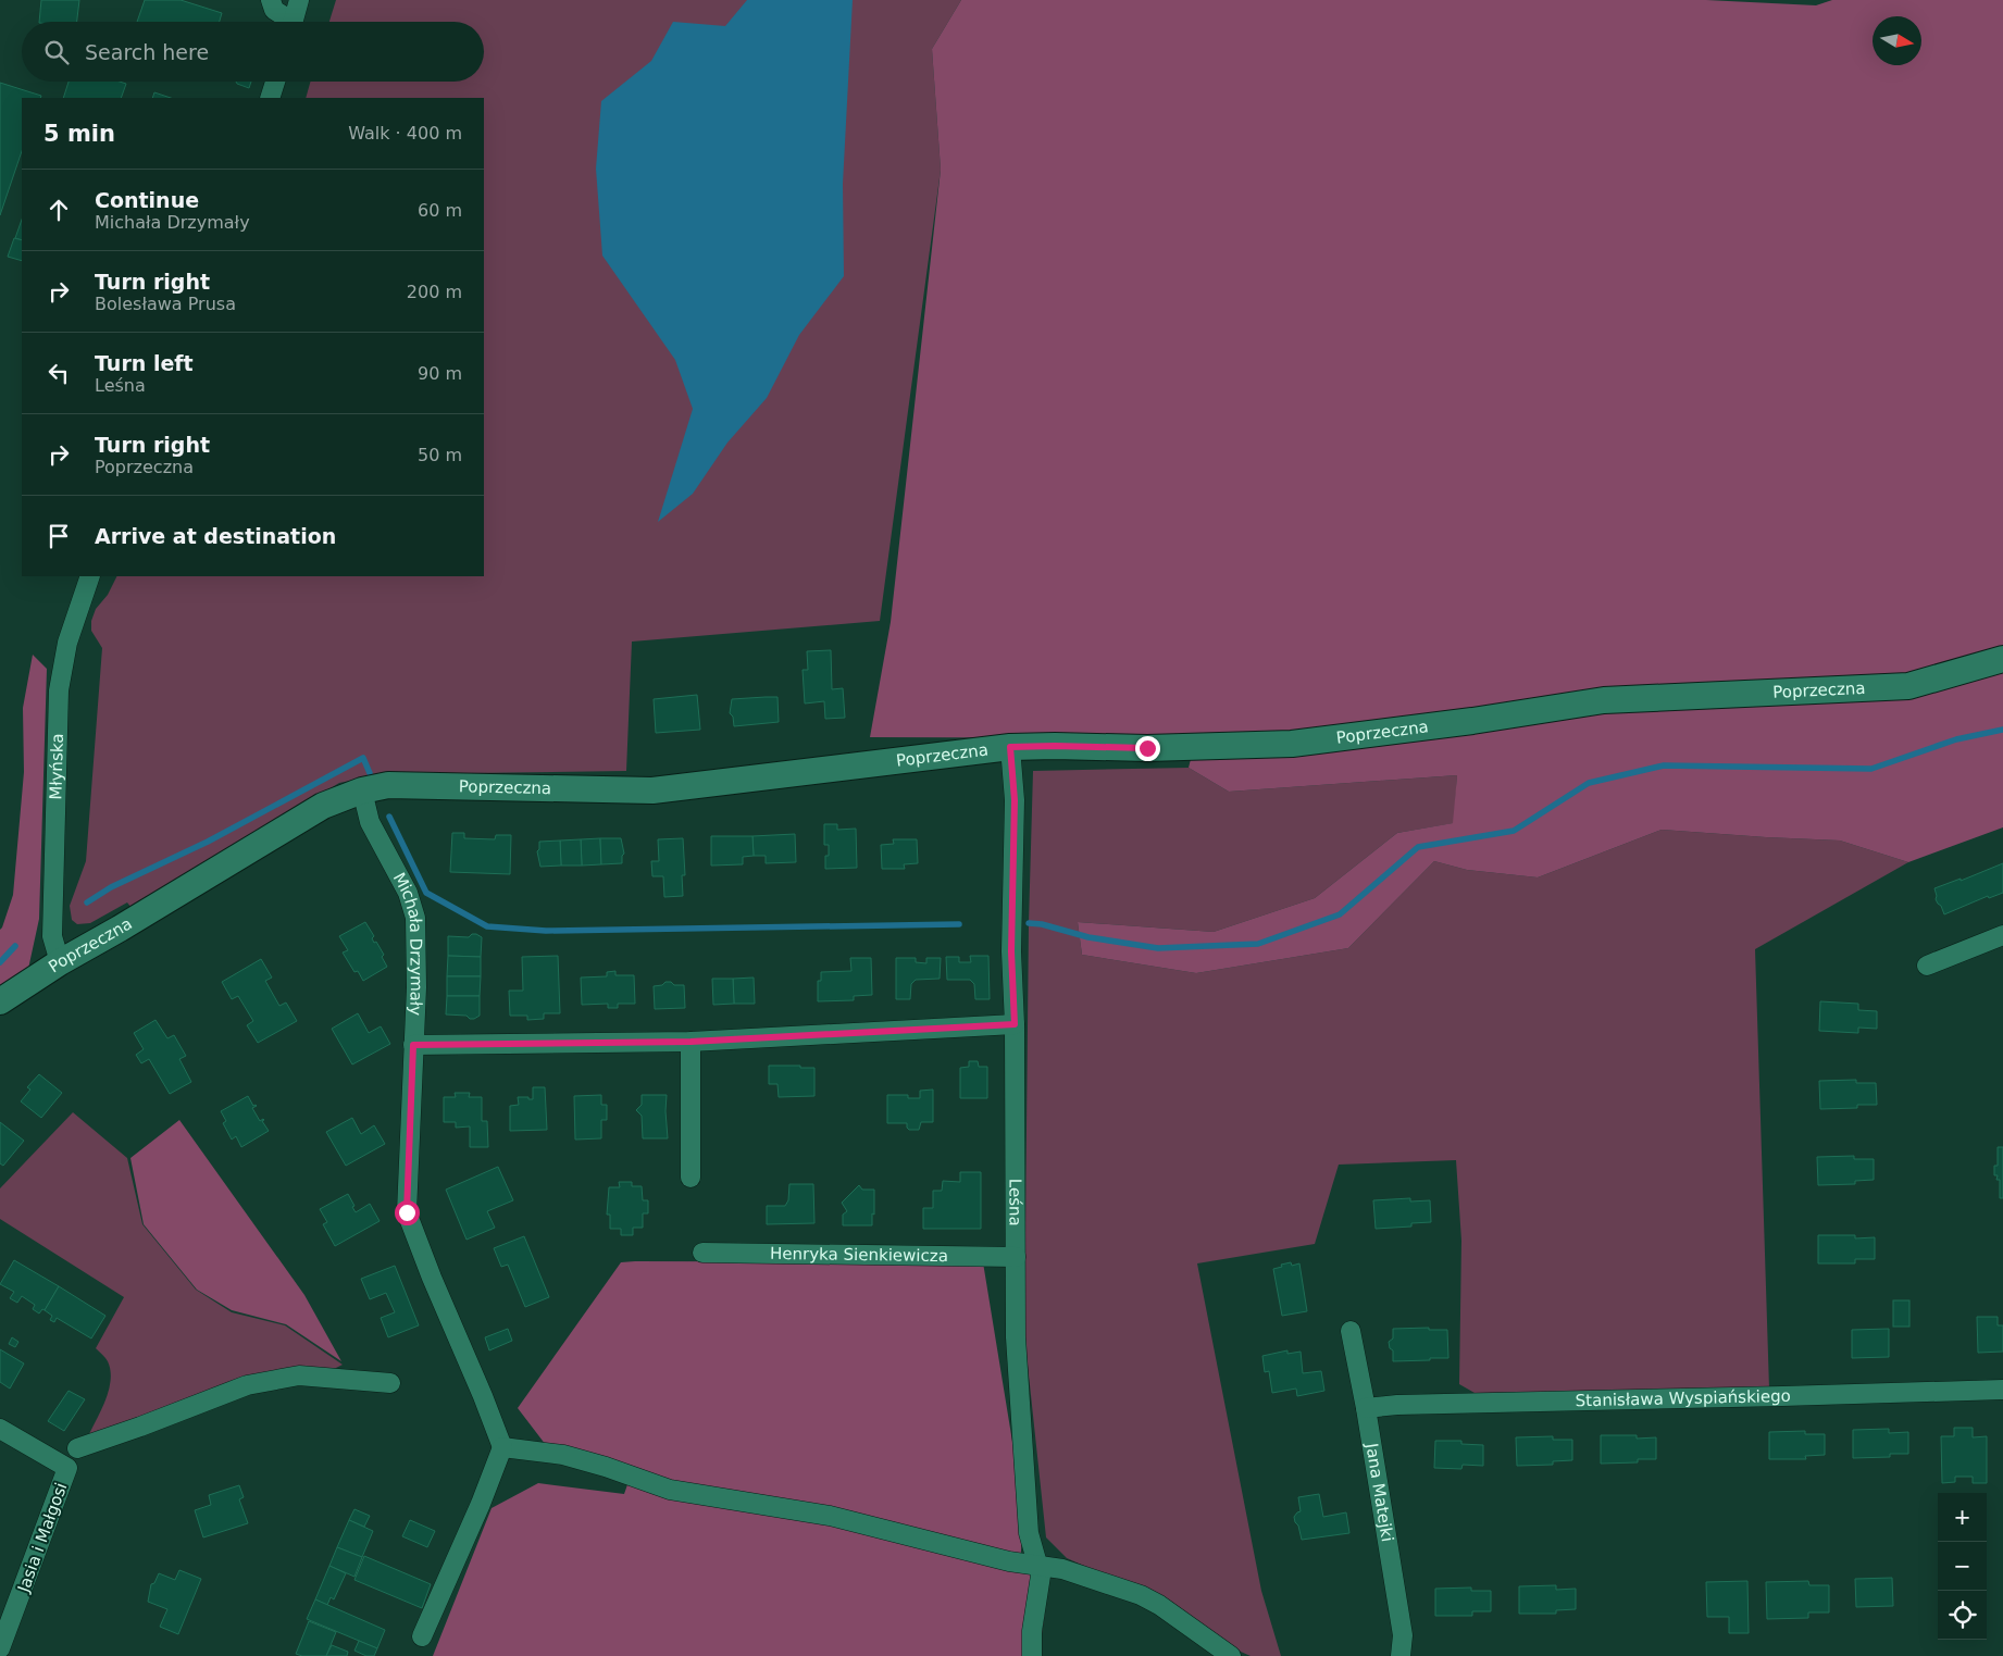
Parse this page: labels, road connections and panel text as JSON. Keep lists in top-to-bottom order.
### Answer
{
  "streets": {
    "street": [
      "Poprzeczna",
      "Młyńska",
      "Michała Drzymały",
      "Leśna",
      "Henryka Sienkiewicza",
      "Stanisława Wyspiańskiego",
      "Jana Matejki",
      "Jasia i Małgosi"
    ]
  },
  "crossings": [
    ["Poprzeczna", "Młyńska"],
    ["Poprzeczna", "Michała Drzymały"],
    ["Poprzeczna", "Leśna"],
    ["Leśna", "Henryka Sienkiewicza"],
    ["Stanisława Wyspiańskiego", "Jana Matejki"]
  ],
  "north": "right",
  "page": {
    "search": "Search here",
    "heading": ["5 min", "Walk · 400 m"],
    "list": [
      ["Continue", "Michała Drzymały", "60 m"],
      ["Turn right", "Bolesława Prusa", "200 m"],
      ["Turn left", "Leśna", "90 m"],
      ["Turn right", "Poprzeczna", "50 m"],
      "Arrive at destination"
    ],
    "map_buttons": ["+", "−"]
  }
}
